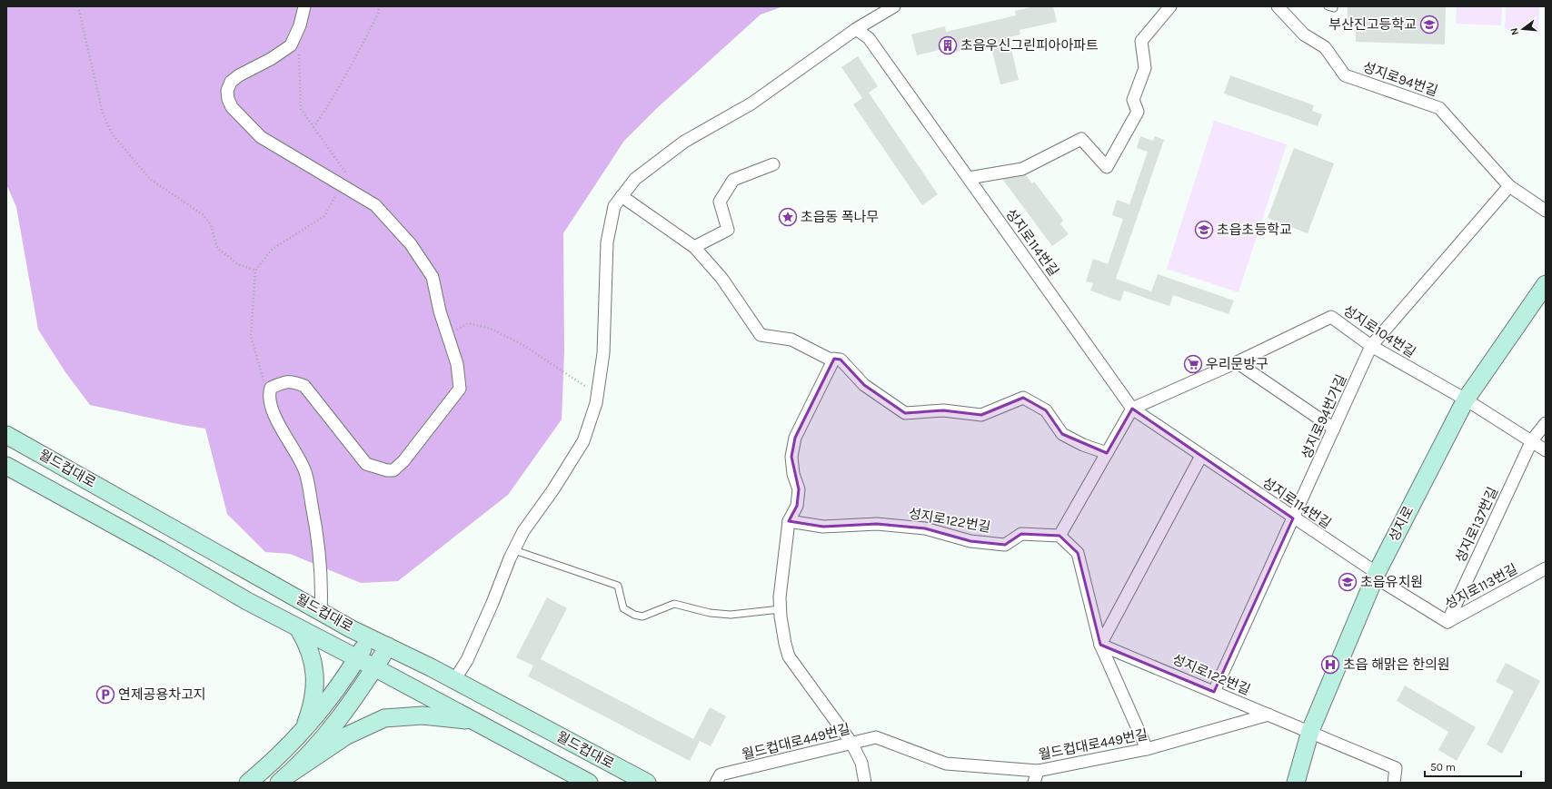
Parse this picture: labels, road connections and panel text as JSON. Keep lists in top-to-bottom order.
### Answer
{
  "streets": {
    "main road": ["월드컵대로", "성지로"],
    "street": [
      "성지로94번길",
      "성지로114번길",
      "성지로104번길",
      "성지로94번가길",
      "성지로122번길",
      "성지로137번길",
      "성지로113번길",
      "월드컵대로449번길"
    ]
  },
  "crossings": [
    ["성지로94번길", "성지로94번가길"],
    ["성지로114번길", "성지로104번길"],
    ["성지로114번길", "성지로94번가길"],
    ["성지로114번길", "성지로"],
    ["성지로114번길", "성지로113번길"],
    ["성지로104번길", "성지로94번가길"],
    ["성지로104번길", "성지로"],
    ["성지로104번길", "성지로137번길"],
    ["성지로94번가길", "성지로122번길"],
    ["성지로122번길", "성지로"],
    ["성지로122번길", "월드컵대로449번길"],
    ["성지로", "성지로113번길"],
    ["성지로137번길", "성지로113번길"]
  ],
  "places": {
    "school or university": ["부산진고등학교", "초읍초등학교", "초읍유치원"],
    "building": ["초읍우신그린피아아파트"],
    "place": ["초읍동 폭나무"],
    "supermarket": ["우리문방구"],
    "hospital": ["초읍 해맑은 한의원"],
    "parking": ["연제공용차고지"]
  },
  "scale_bar": "50 m",
  "north": "left"
}
